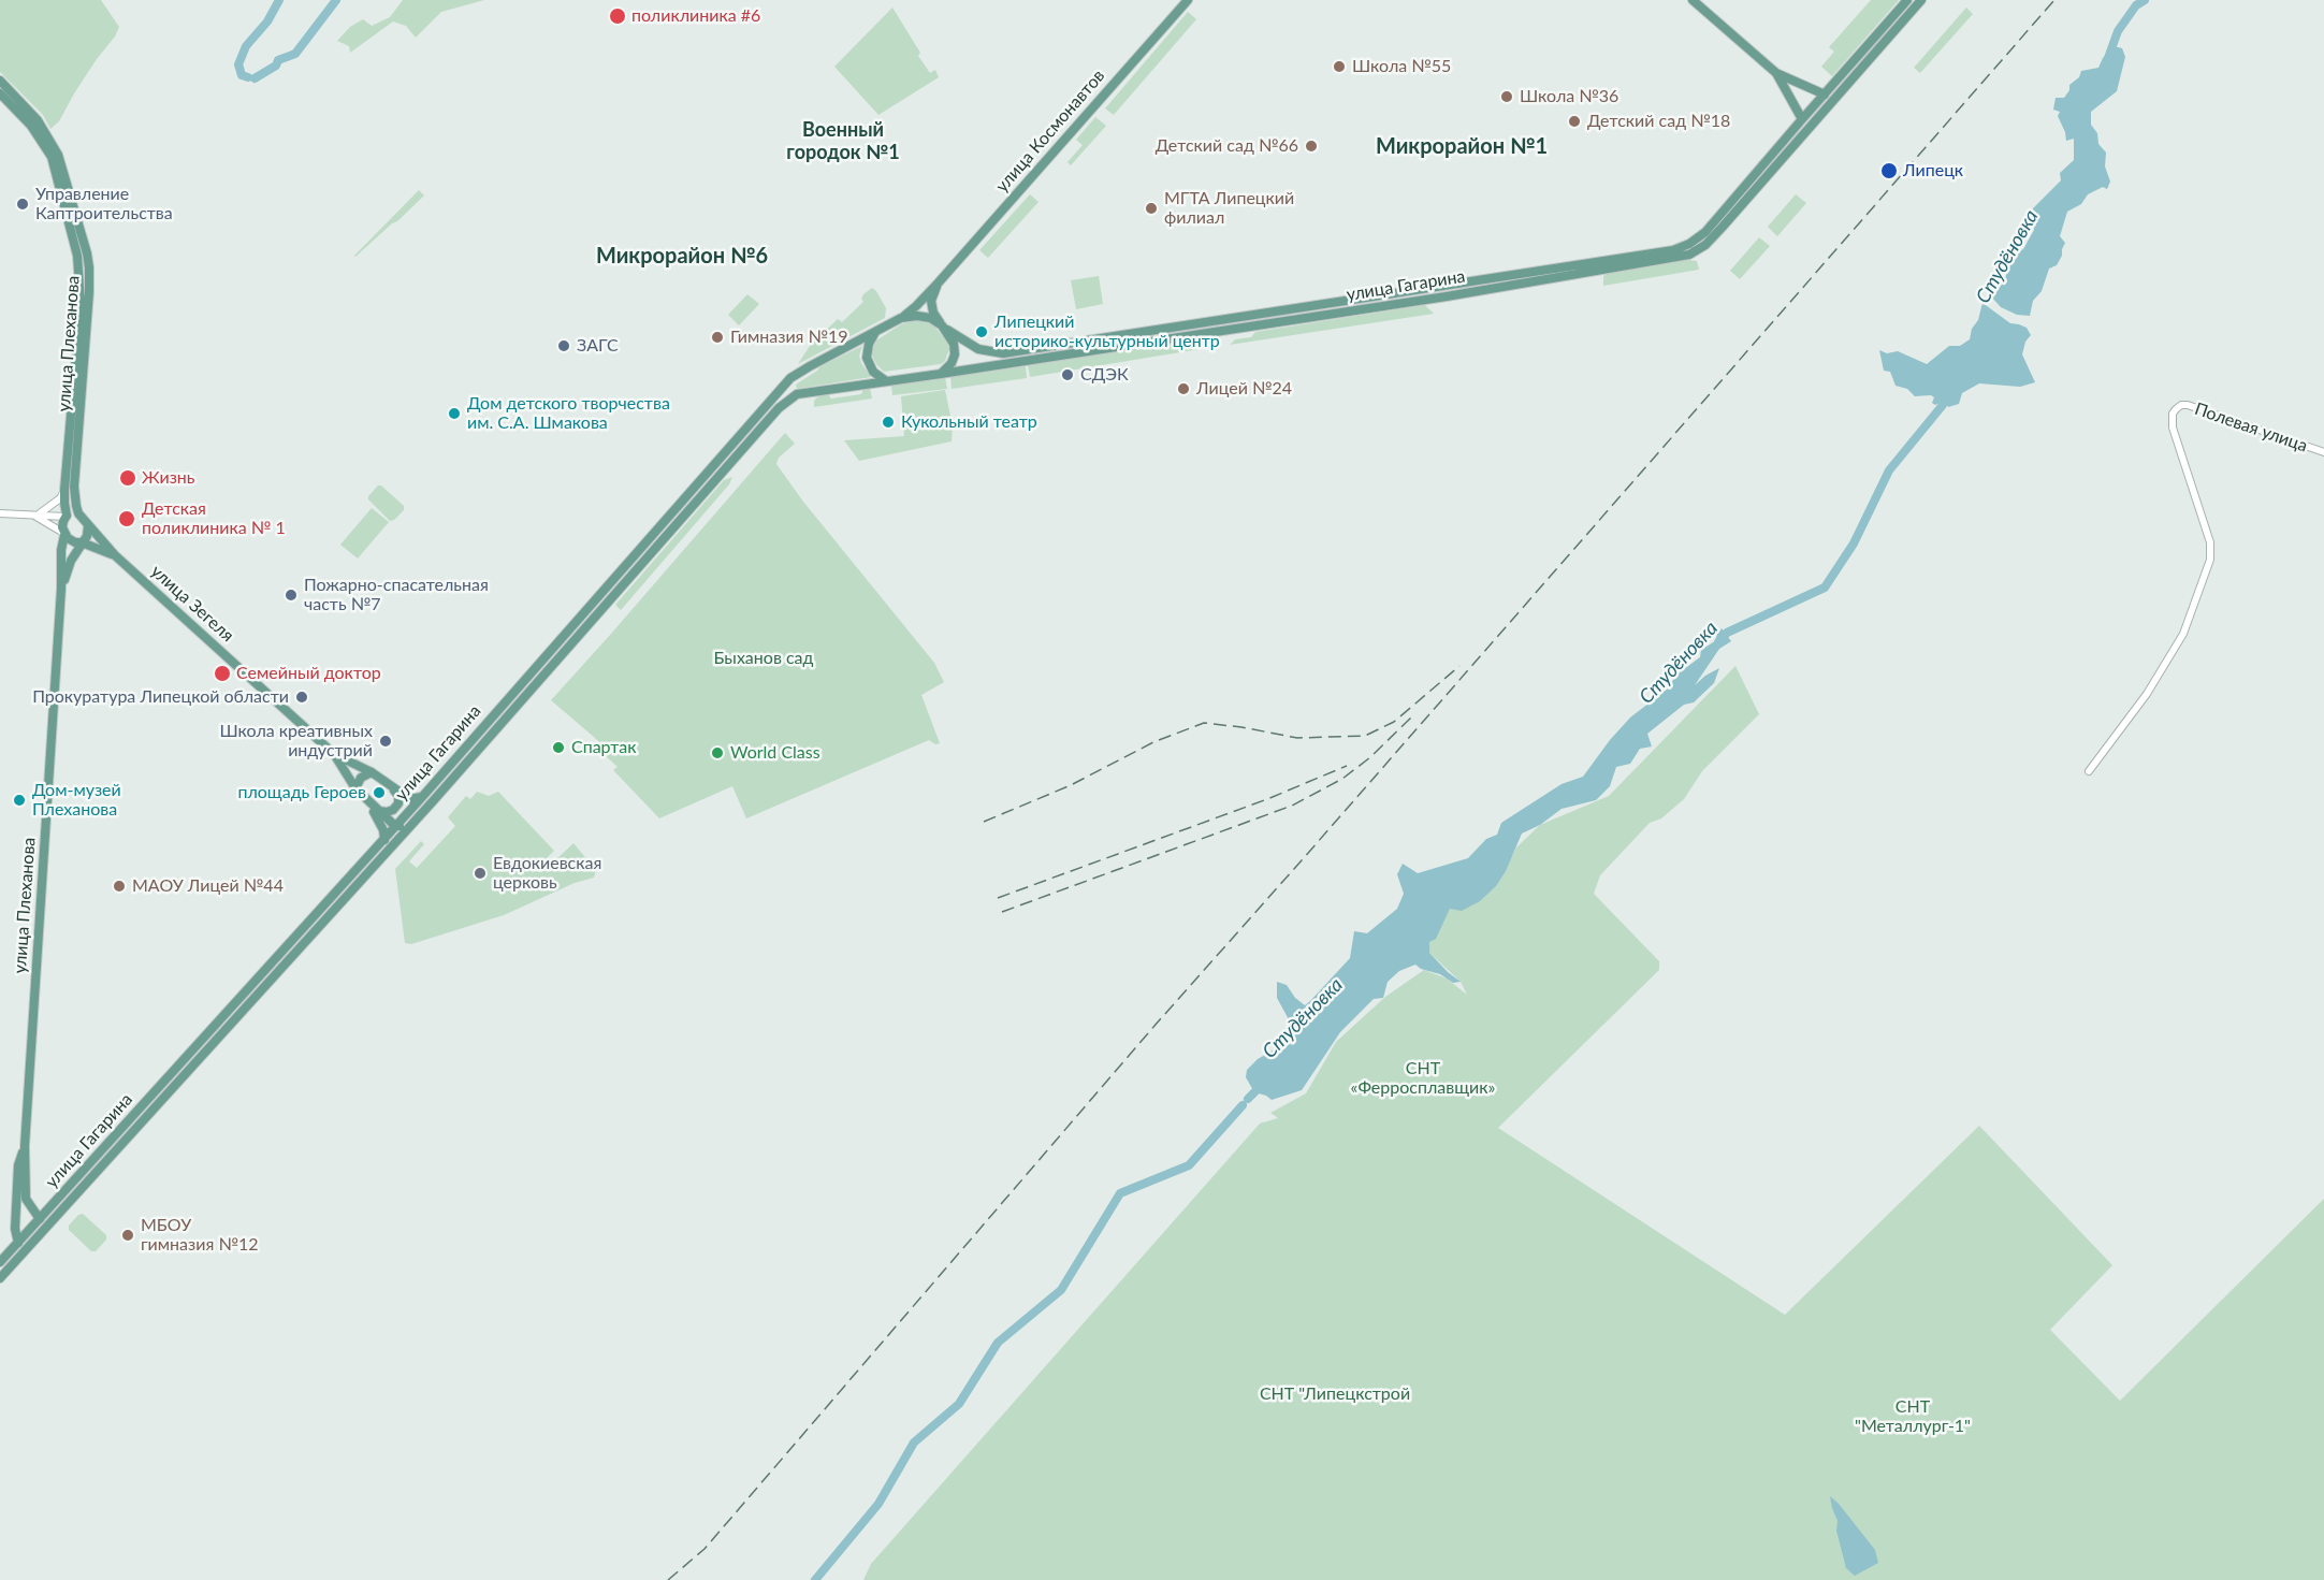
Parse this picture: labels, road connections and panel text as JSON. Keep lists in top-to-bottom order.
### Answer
{
  "streets": {
    "main road": [
      "улица Космонавтов",
      "улица Гагарина",
      "улица Плеханова",
      "улица Зегеля"
    ],
    "street": ["Полевая улица"]
  },
  "crossings": [
    ["улица Космонавтов", "улица Гагарина"],
    ["улица Гагарина", "улица Плеханова"],
    ["улица Плеханова", "улица Зегеля"]
  ],
  "districts": ["Военный городок №1", "Микрорайон №1", "Микрорайон №6"],
  "water": ["Студёновка"],
  "parks": [
    "Быханов сад",
    "СНТ «Ферросплавщик»",
    "СНТ \"Липецкстрой",
    "СНТ \"Металлург-1\""
  ],
  "places": [
    "поликлиника #6",
    "Школа №55",
    "Школа №36",
    "Детский сад №18",
    "Детский сад №66",
    "Липецк",
    "Управление Каптроительства",
    "МГТА Липецкий филиал",
    "Липецкий историко-культурный центр",
    "Гимназия №19",
    "ЗАГС",
    "СДЭК",
    "Лицей №24",
    "Дом детского творчества им. С.А. Шмакова",
    "Кукольный театр",
    "Жизнь",
    "Детская поликлиника № 1",
    "Пожарно-спасательная часть №7",
    "Семейный доктор",
    "Прокуратура Липецкой области",
    "Школа креативных индустрий",
    "Спартак",
    "World Class",
    "площадь Героев",
    "Дом-музей Плеханова",
    "Евдокиевская церковь",
    "МАОУ Лицей №44",
    "МБОУ гимназия №12"
  ]
}
